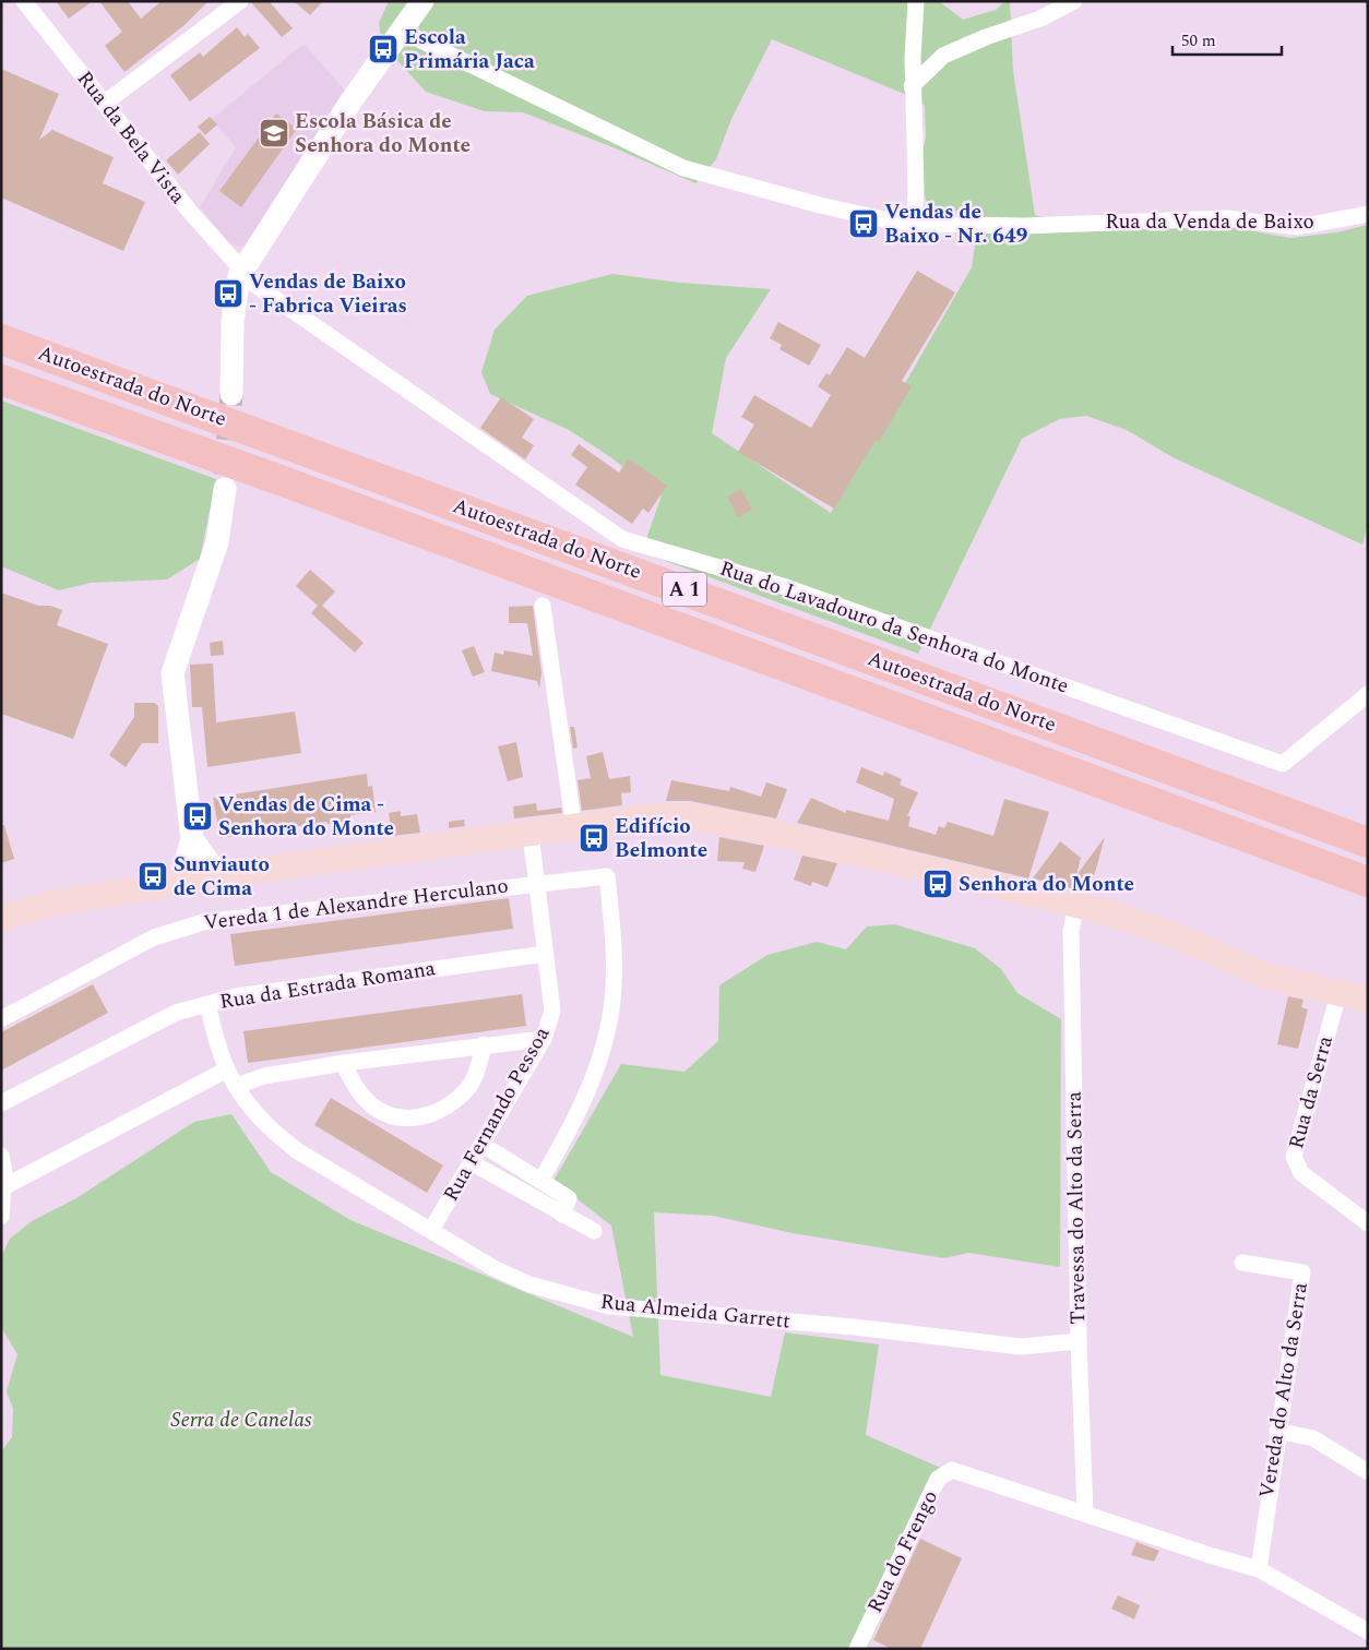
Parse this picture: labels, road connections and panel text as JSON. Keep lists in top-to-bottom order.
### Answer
{
  "streets": {
    "highway": ["Autoestrada do Norte", "A 1"],
    "street": [
      "Rua da Bela Vista",
      "Rua da Venda de Baixo",
      "Rua do Lavadouro da Senhora do Monte",
      "Vereda 1 de Alexandre Herculano",
      "Rua da Estrada Romana",
      "Rua da Serra",
      "Rua Fernando Pessoa",
      "Travessa do Alto da Serra",
      "Rua Almeida Garrett",
      "Vereda do Alto da Serra",
      "Rua do Frengo"
    ]
  },
  "crossings": [
    ["Rua da Bela Vista", "Rua do Lavadouro da Senhora do Monte"],
    ["Vereda 1 de Alexandre Herculano", "Rua Fernando Pessoa"],
    ["Rua da Estrada Romana", "Rua Fernando Pessoa"],
    ["Rua da Estrada Romana", "Rua Almeida Garrett"],
    ["Rua Fernando Pessoa", "Rua Almeida Garrett"],
    ["Travessa do Alto da Serra", "Rua Almeida Garrett"],
    ["Travessa do Alto da Serra", "Rua do Frengo"],
    ["Vereda do Alto da Serra", "Rua do Frengo"]
  ],
  "parks": ["Serra de Canelas"],
  "places": {
    "bus stop": [
      "Escola Primária Jaca",
      "Vendas de Baixo - Nr. 649",
      "Vendas de Baixo - Fabrica Vieiras",
      "Vendas de Cima - Senhora do Monte",
      "Edifício Belmonte",
      "Sunviauto de Cima",
      "Senhora do Monte"
    ],
    "school or university": ["Escola Básica de Senhora do Monte"]
  },
  "scale_bar": "50 m"
}
